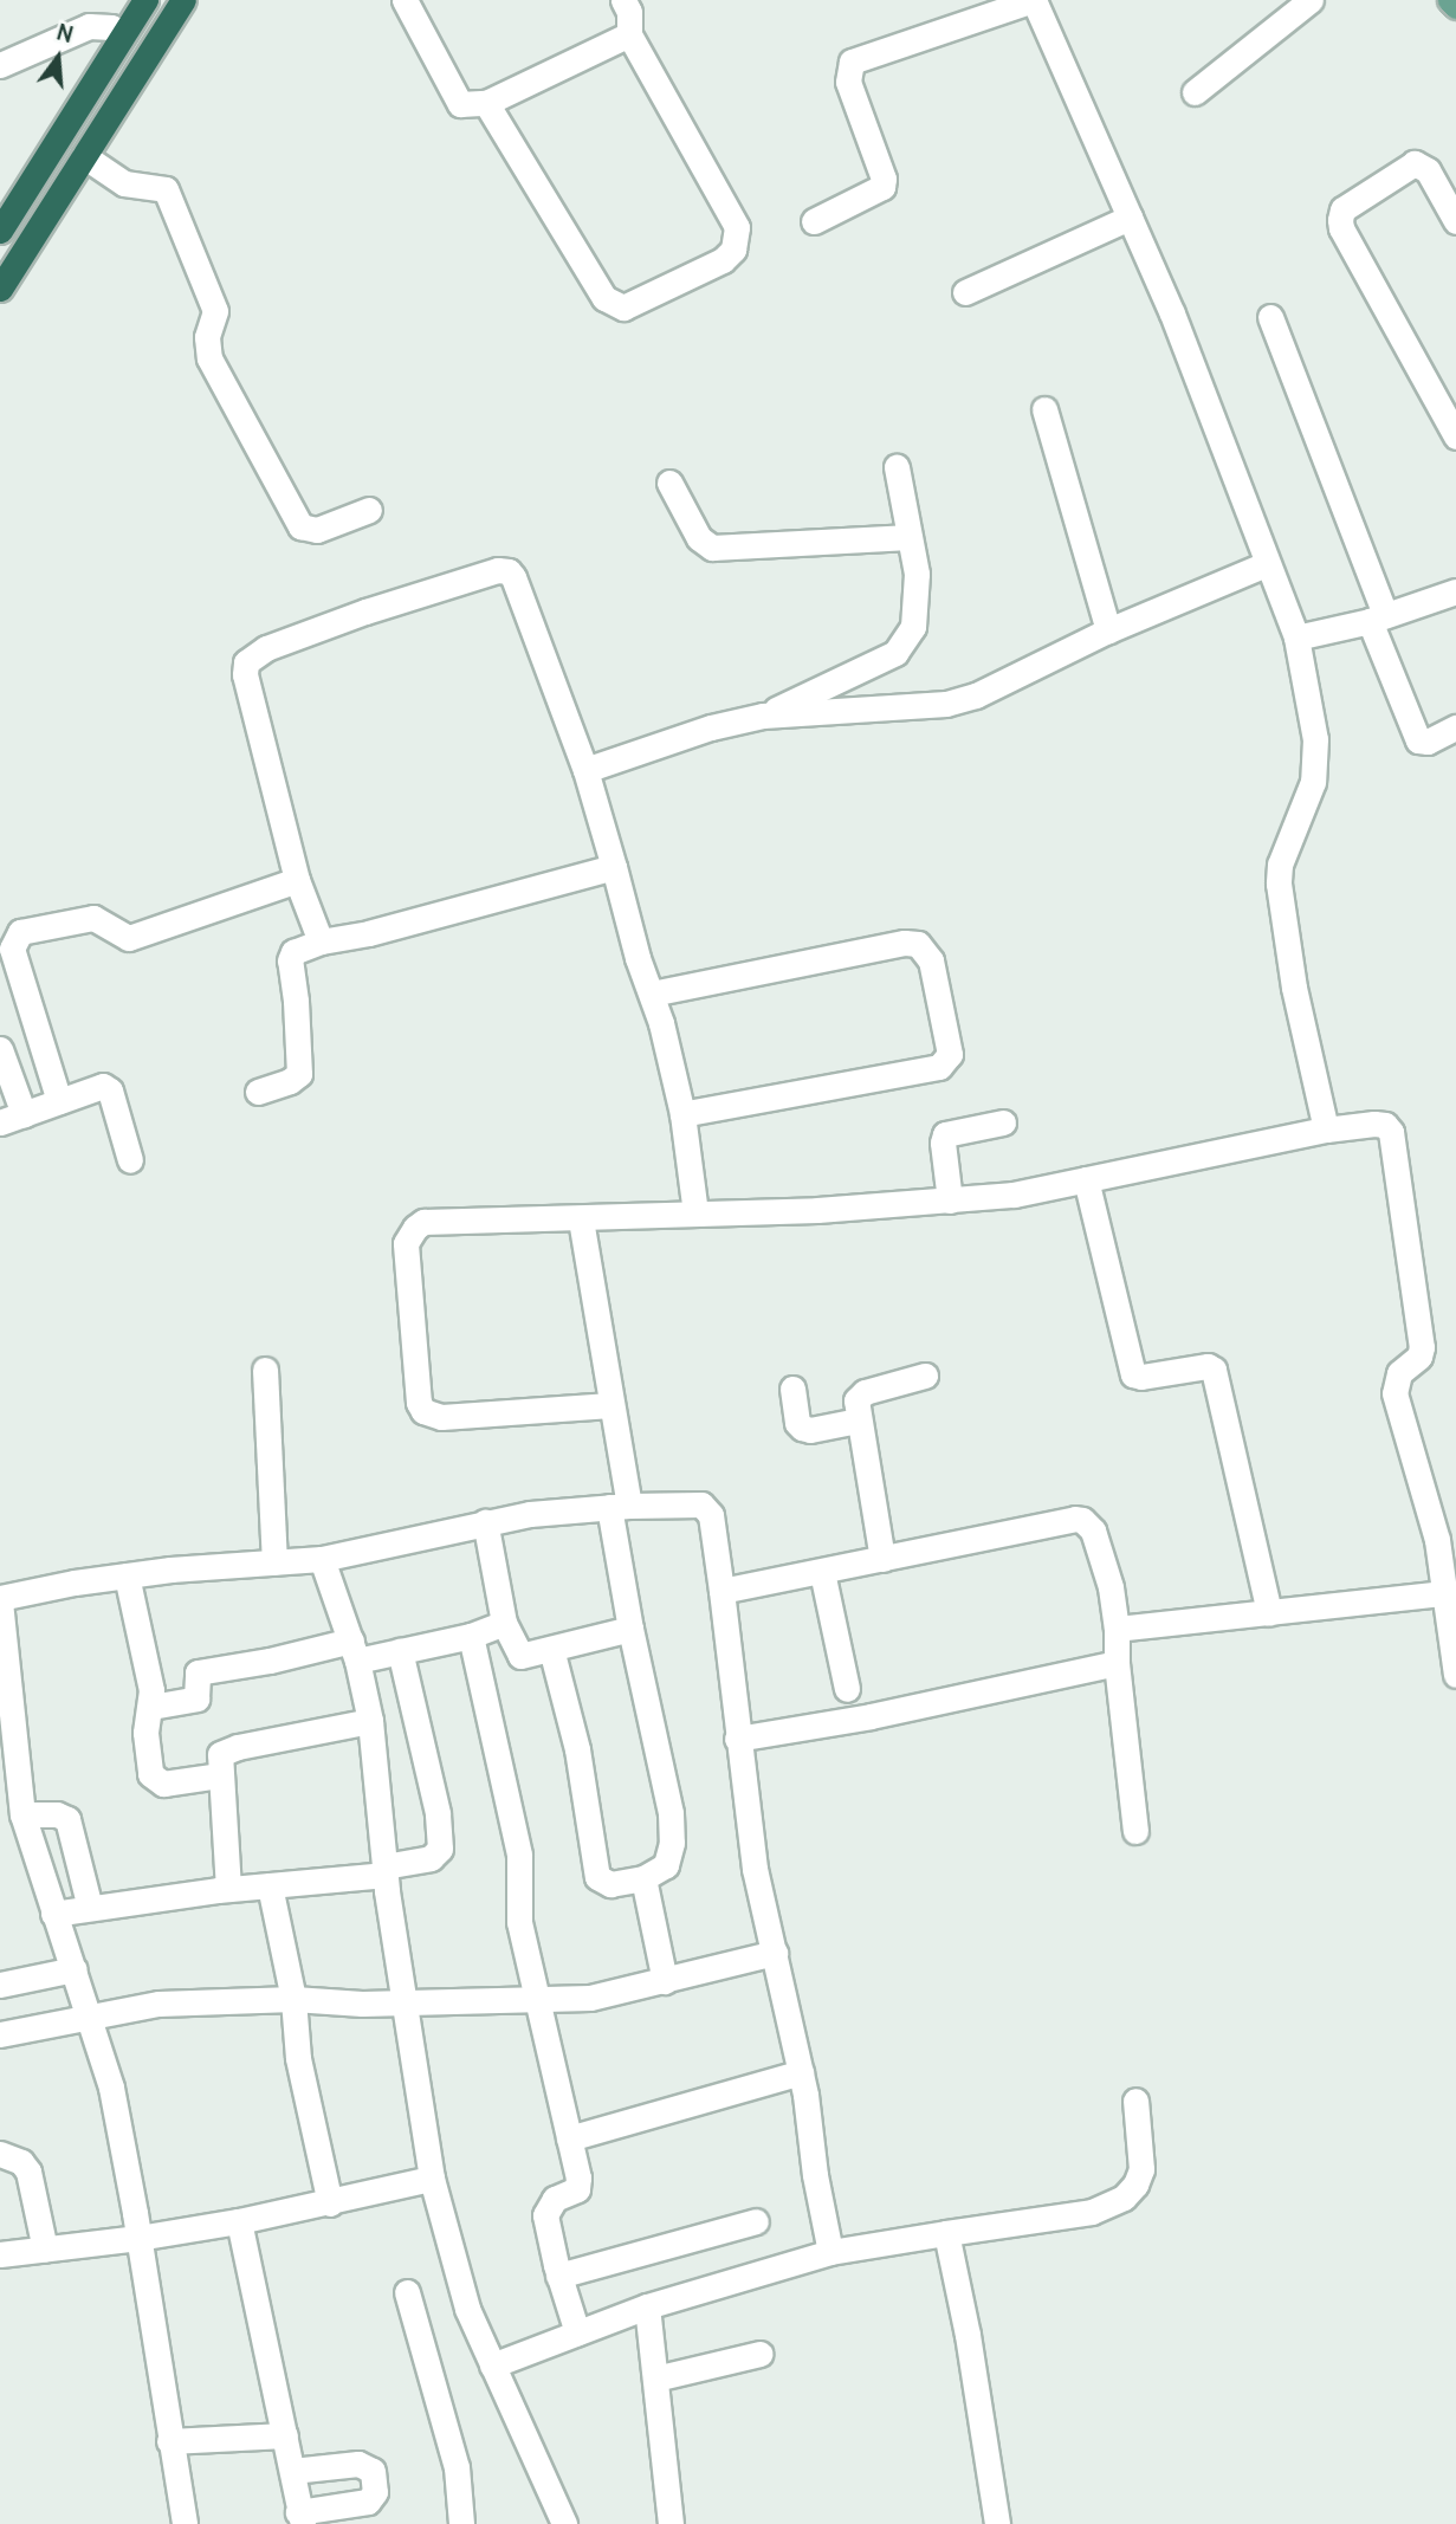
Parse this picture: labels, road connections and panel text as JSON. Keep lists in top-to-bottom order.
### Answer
{
  "north": "top"
}
